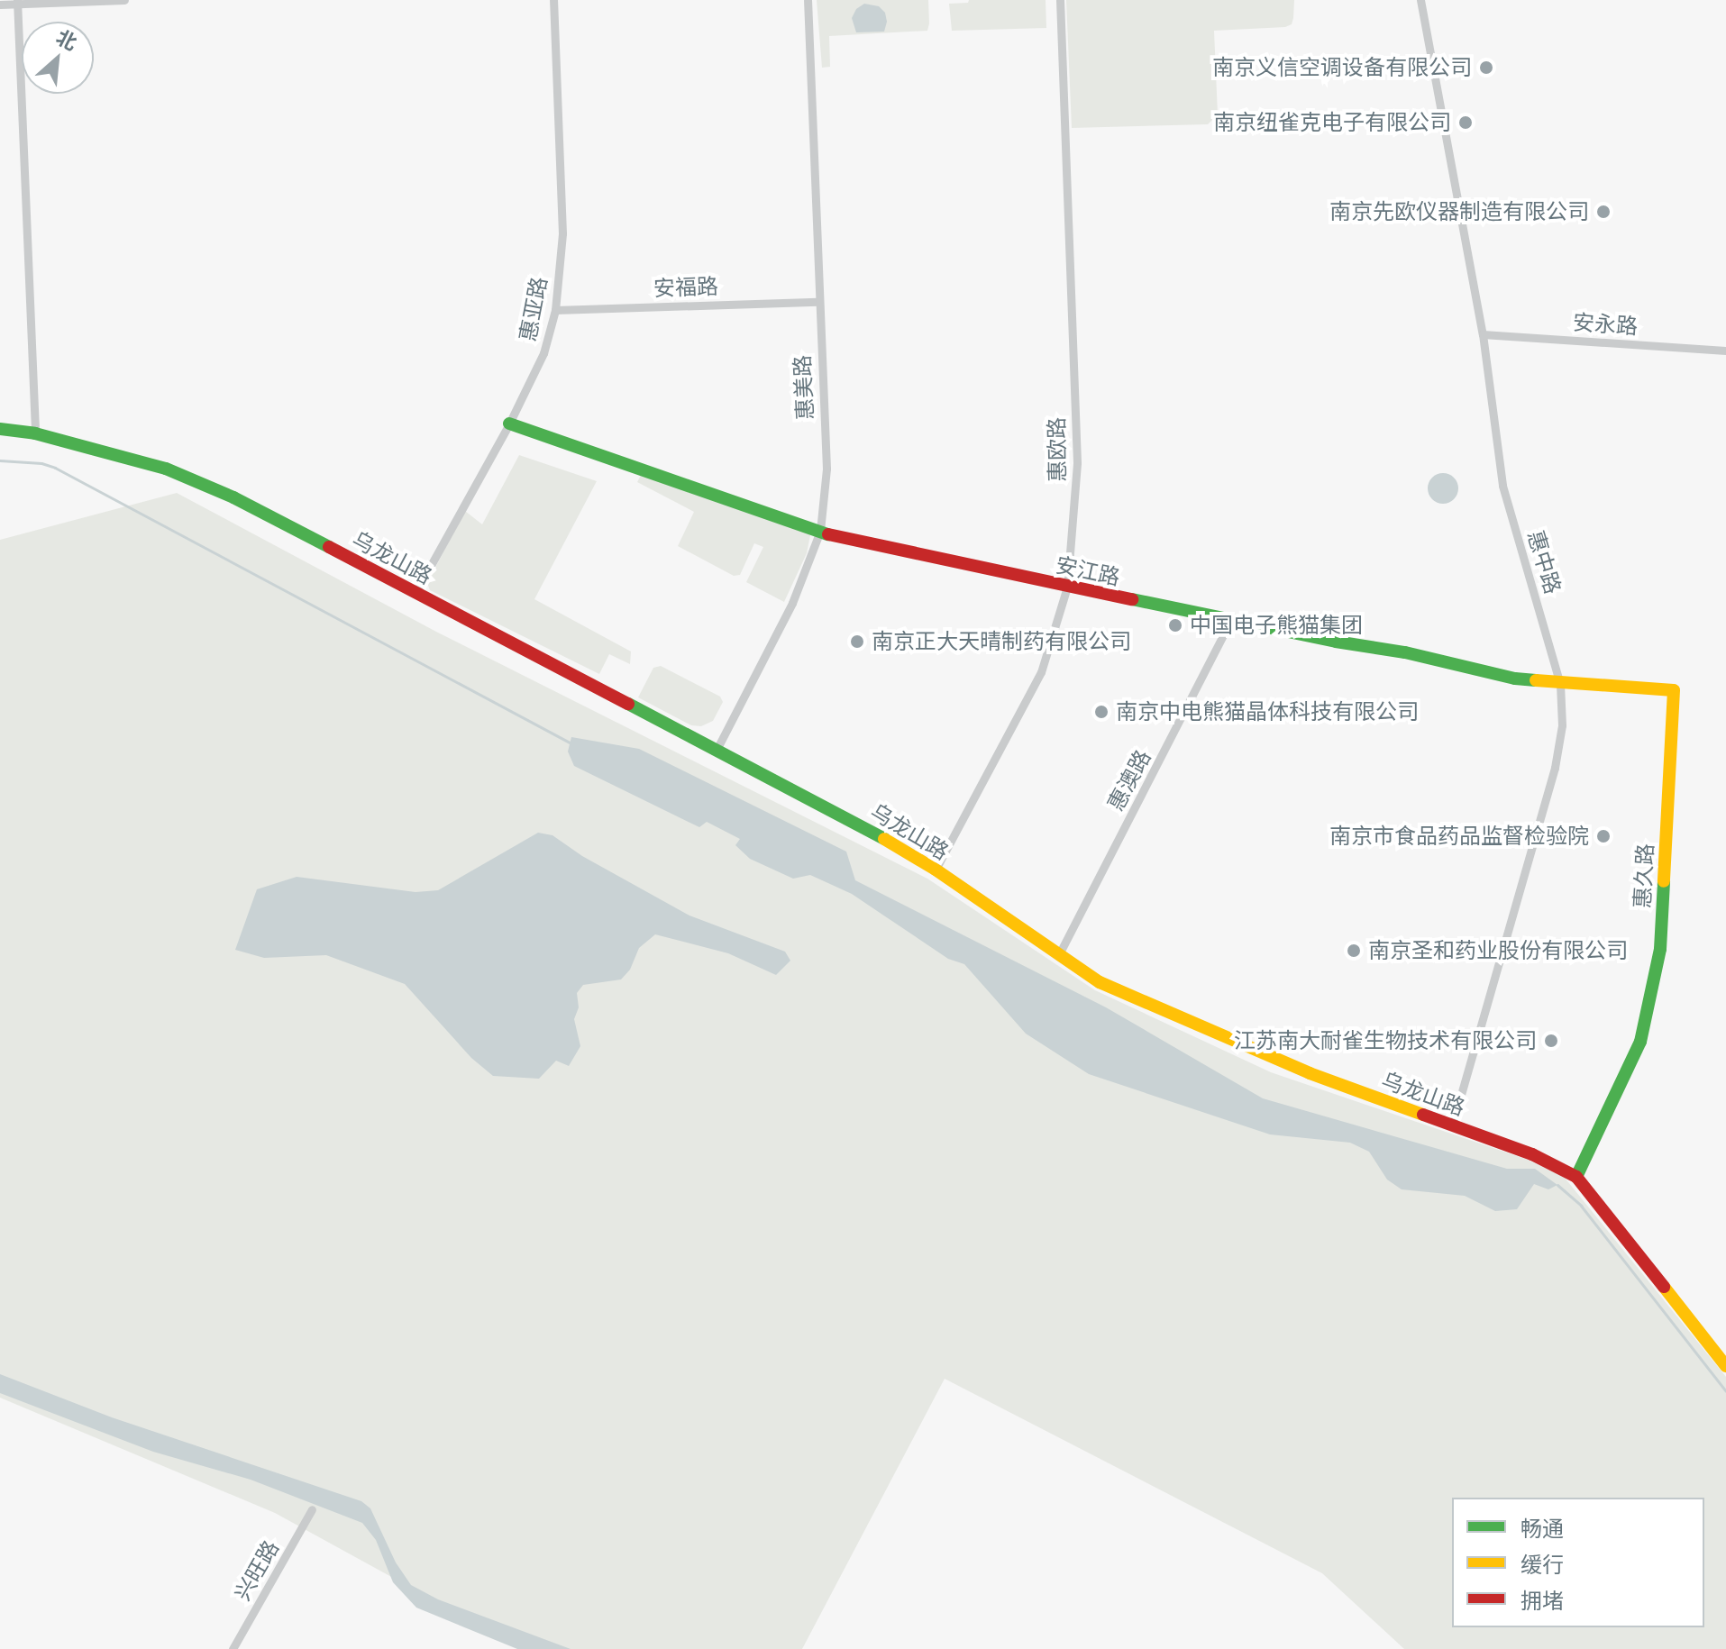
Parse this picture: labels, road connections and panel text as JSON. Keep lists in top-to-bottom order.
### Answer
{
  "streets": {
    "street": [
      "安福路",
      "惠亚路",
      "安永路",
      "惠美路",
      "惠欧路",
      "乌龙山路",
      "惠中路",
      "安江路",
      "惠澳路",
      "惠久路",
      "兴旺路"
    ]
  },
  "crossings": [
    ["安福路", "惠亚路"],
    ["安福路", "惠美路"],
    ["惠亚路", "乌龙山路"],
    ["惠亚路", "安江路"],
    ["安永路", "惠中路"],
    ["惠美路", "乌龙山路"],
    ["惠美路", "安江路"],
    ["惠欧路", "乌龙山路"],
    ["惠欧路", "安江路"],
    ["乌龙山路", "惠中路"],
    ["乌龙山路", "惠澳路"],
    ["乌龙山路", "惠久路"],
    ["惠中路", "安江路"],
    ["安江路", "惠澳路"],
    ["安江路", "惠久路"]
  ],
  "places": [
    "南京义信空调设备有限公司",
    "南京纽雀克电子有限公司",
    "南京先欧仪器制造有限公司",
    "中国电子熊猫集团",
    "南京正大天晴制药有限公司",
    "南京中电熊猫晶体科技有限公司",
    "南京市食品药品监督检验院",
    "南京圣和药业股份有限公司",
    "江苏南大耐雀生物技术有限公司"
  ],
  "legend": ["畅通", "缓行", "拥堵"],
  "north": "top right"
}
